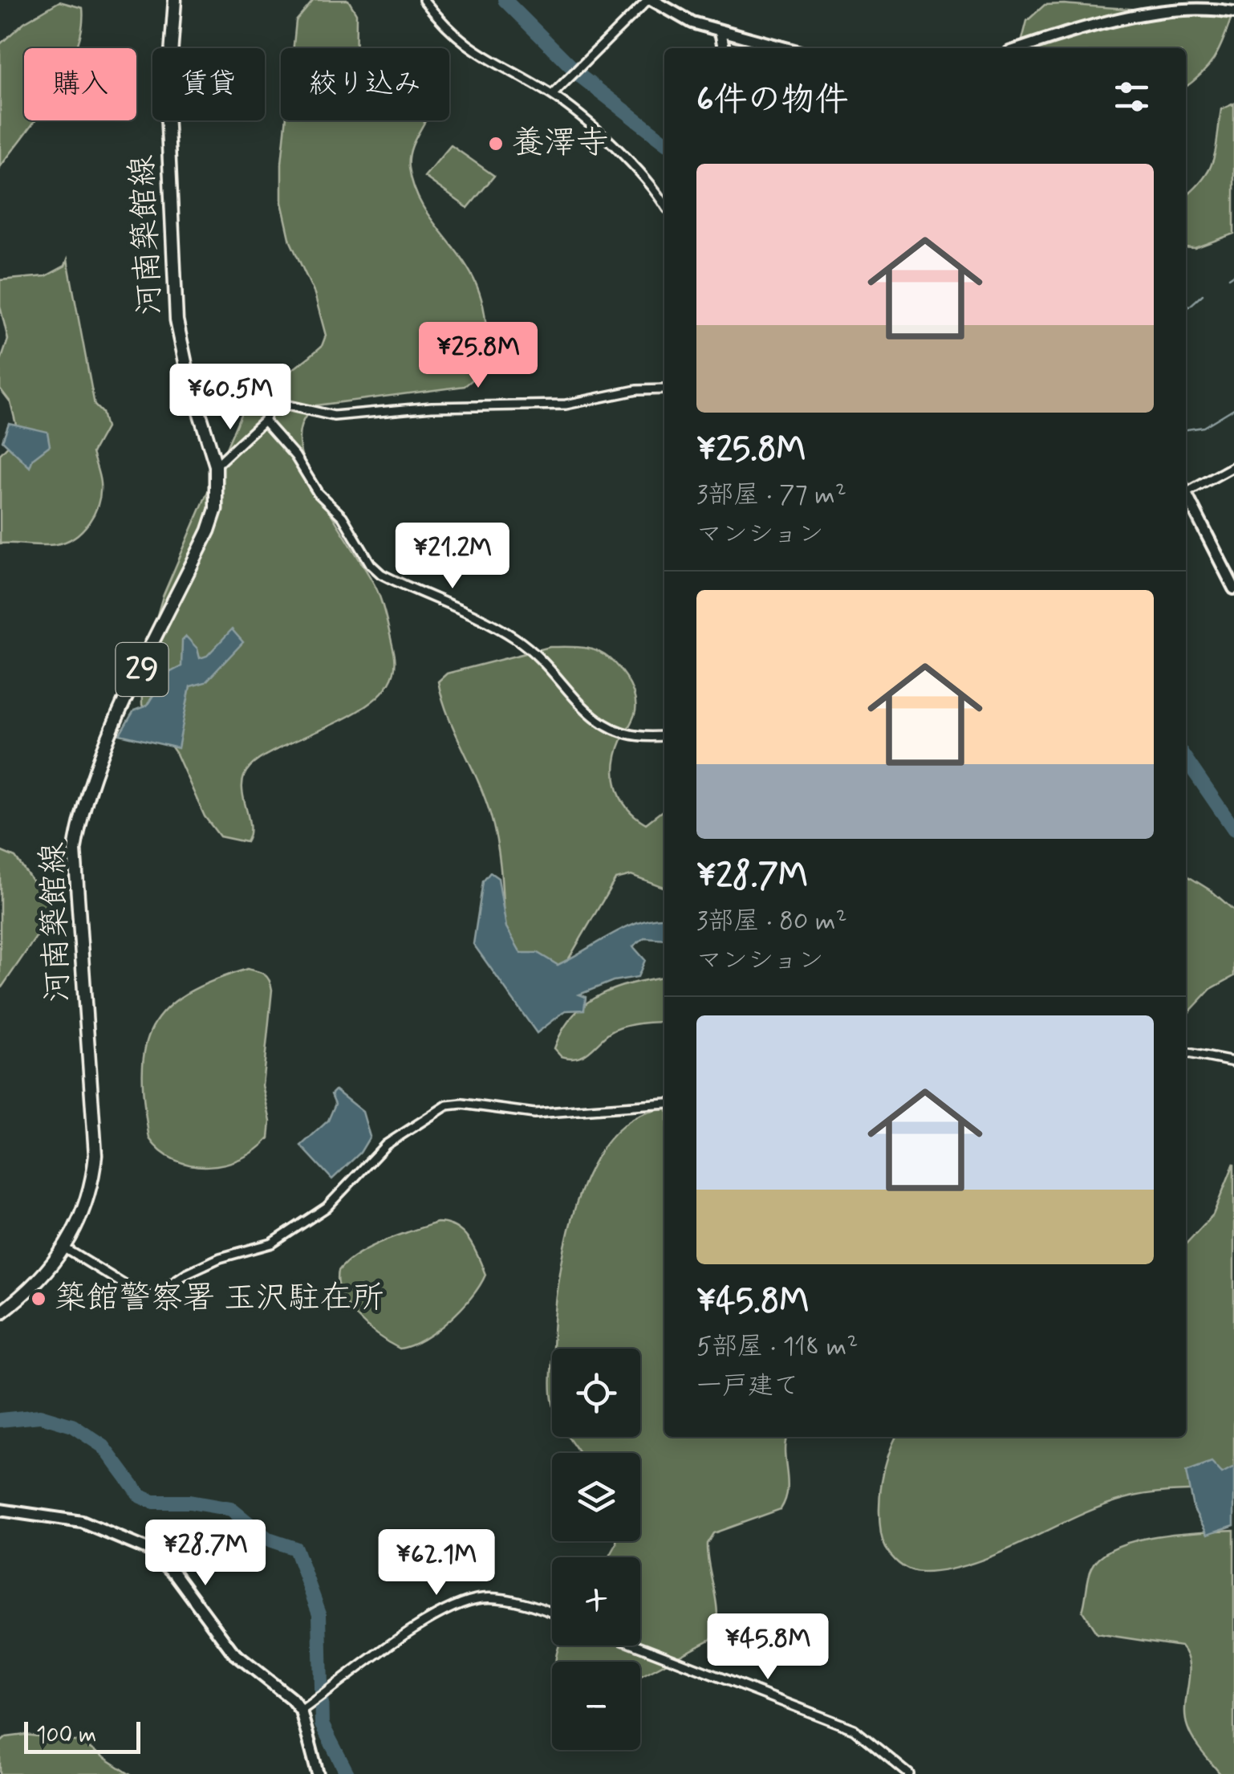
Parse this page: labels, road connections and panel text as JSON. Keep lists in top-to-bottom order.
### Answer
{
  "streets": {
    "main road": ["河南築館線", "29"]
  },
  "places": ["養澤寺", "築館警察署 玉沢駐在所"],
  "scale_bar": "100 m",
  "page": {
    "chip": ["購入", "賃貸", "絞り込み"],
    "heading": "6件の物件",
    "list": [
      {
        "name": "¥25.8M",
        "note": "3部屋 · 77 m² · マンション"
      },
      {
        "name": "¥28.7M",
        "note": "3部屋 · 80 m² · マンション"
      },
      {
        "name": "¥45.8M",
        "note": "5部屋 · 118 m² · 一戸建て"
      }
    ],
    "price": [
      "¥25.8M",
      "¥60.5M",
      "¥21.2M",
      "¥28.7M",
      "¥62.1M",
      "¥45.8M"
    ],
    "map_buttons": ["+", "−"],
    "scale": "100 m"
  }
}
